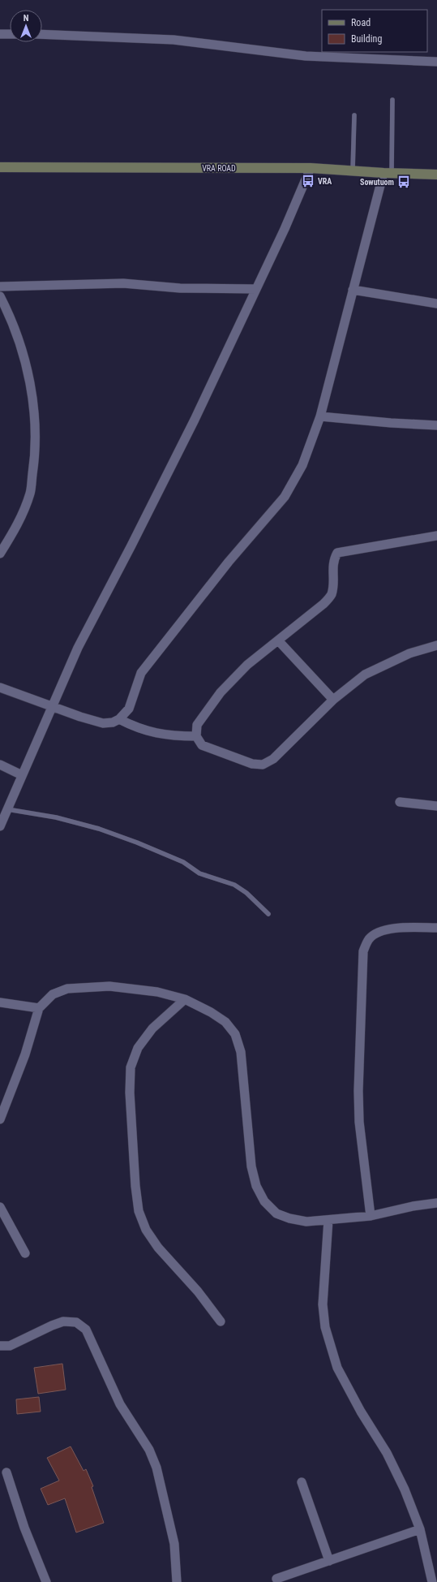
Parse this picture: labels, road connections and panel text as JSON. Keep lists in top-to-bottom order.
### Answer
{
  "streets": {
    "street": ["VRA ROAD"]
  },
  "places": {
    "bus stop": ["VRA", "Sowutuom"]
  },
  "legend": ["Road", "Building"],
  "north": "top"
}
